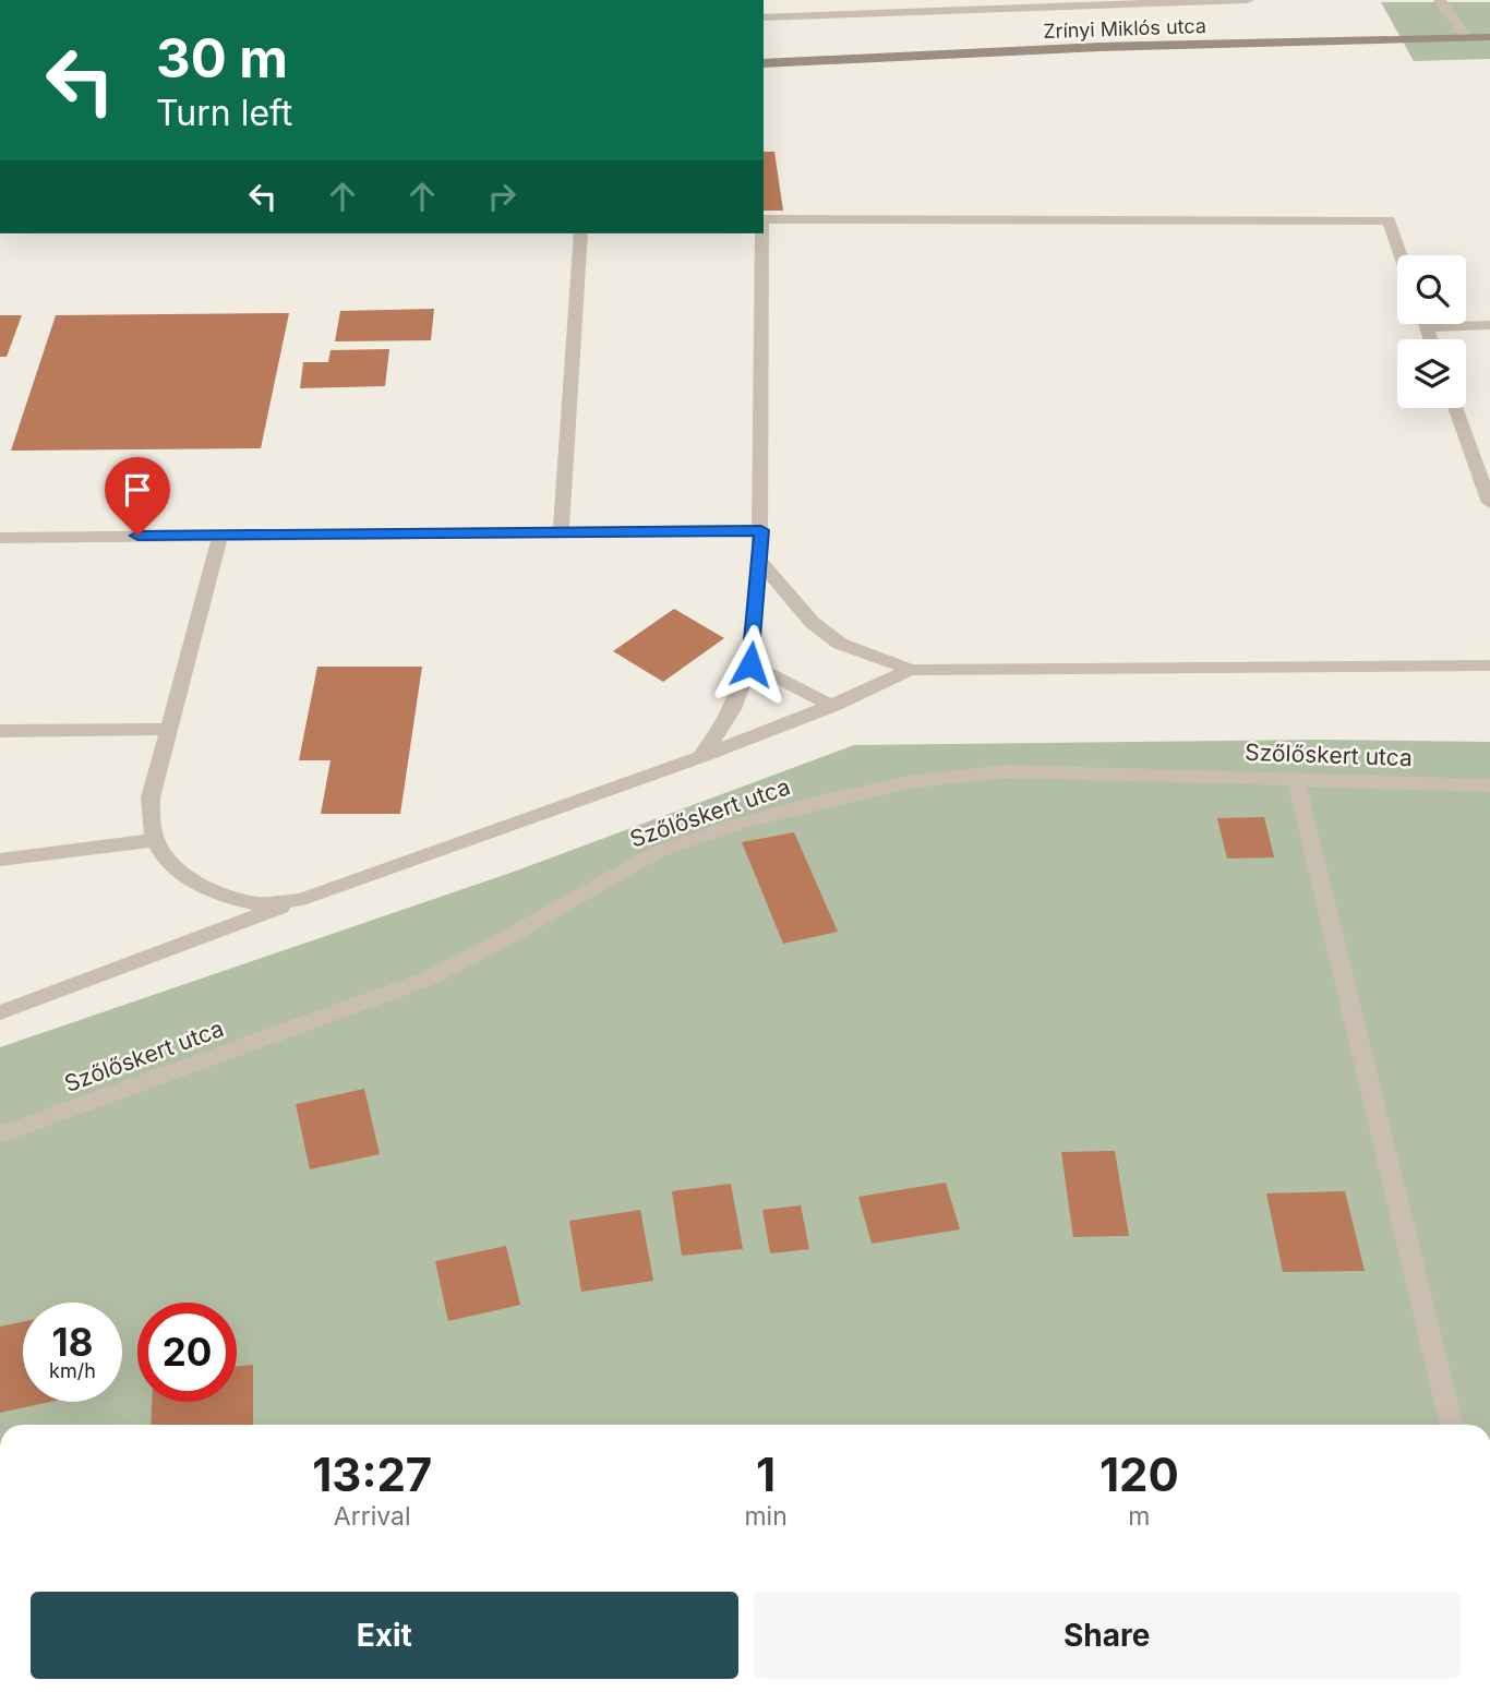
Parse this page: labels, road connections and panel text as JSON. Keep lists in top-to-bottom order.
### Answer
{
  "streets": {
    "main road": ["Zrínyi Miklós utca"],
    "street": ["Szőlőskert utca"]
  },
  "page": {
    "turn": ["30 m", "Turn left"],
    "speed": "18 km/h",
    "limit": "20",
    "eta": [
      "13:27",
      "Arrival",
      "1",
      "min",
      "120",
      "m"
    ],
    "buttons": ["Exit", "Share"]
  }
}
